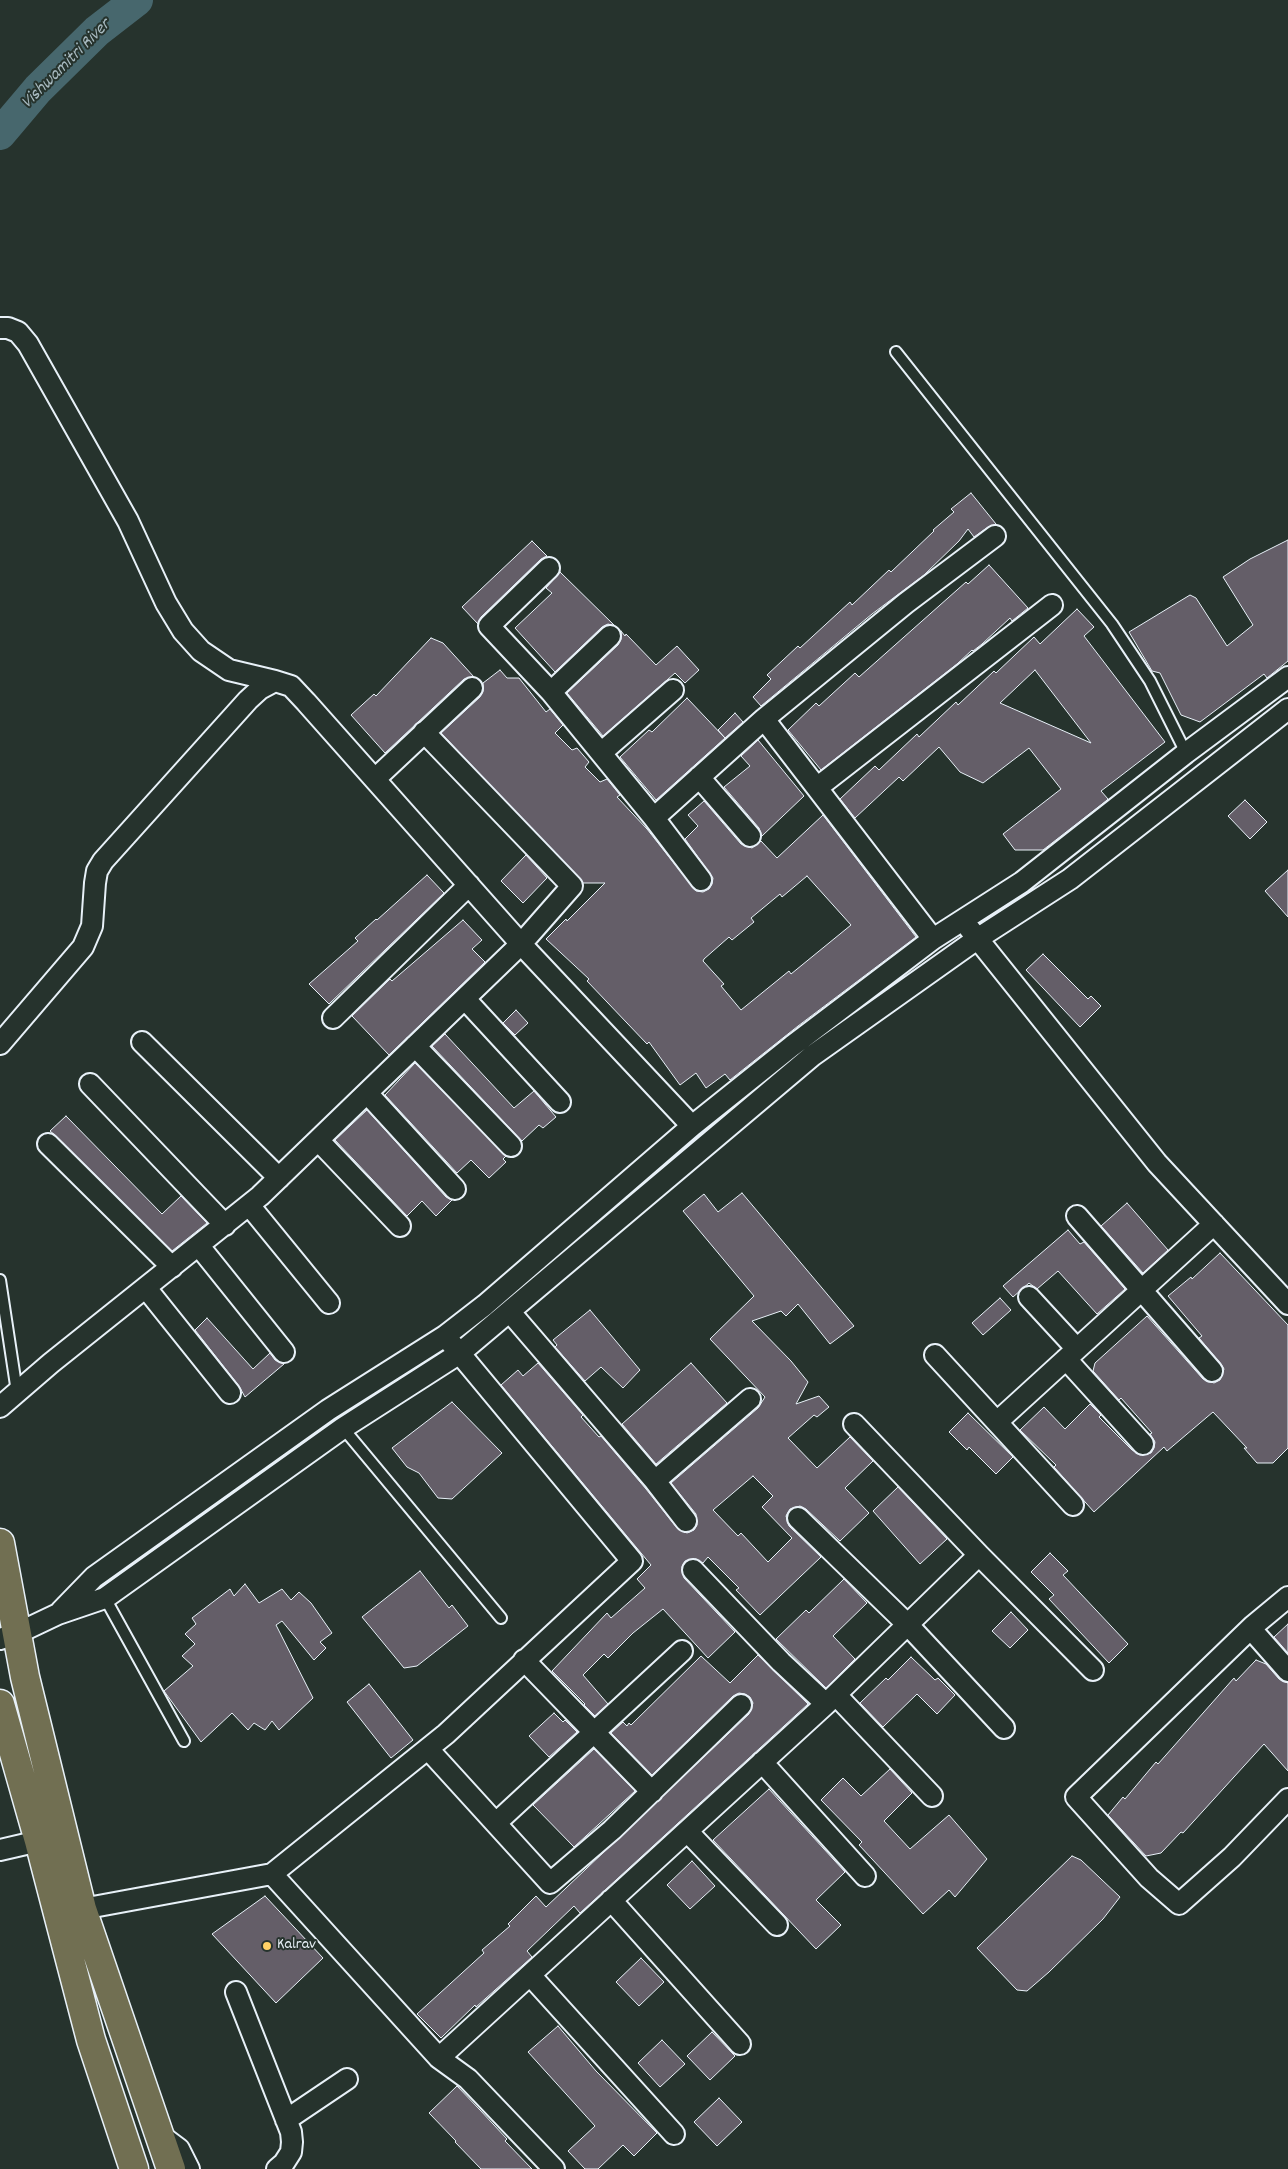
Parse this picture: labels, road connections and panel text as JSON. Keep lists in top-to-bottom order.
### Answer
{
  "water": ["Vishwamitri River"],
  "places": ["Kalrav"]
}
